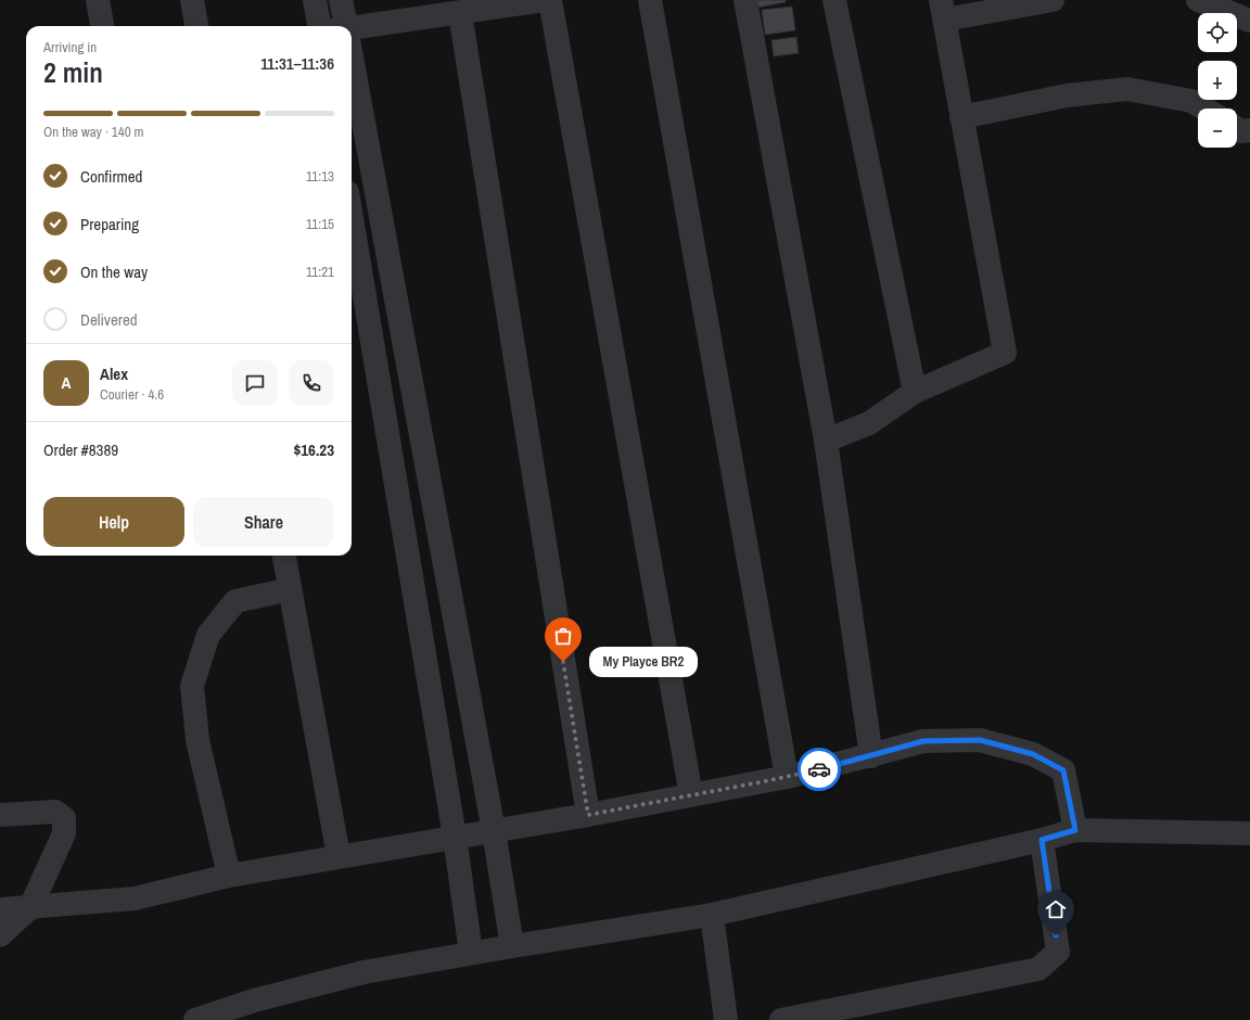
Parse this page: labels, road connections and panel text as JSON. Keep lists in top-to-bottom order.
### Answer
{
  "places": ["My Playce BR2"],
  "page": {
    "map_buttons": ["+", "−"],
    "heading": ["2 min", "Arriving in", "11:31–11:36"],
    "panel": [
      "Alex",
      "Courier · 4.6",
      "Order #8389",
      "$16.23"
    ],
    "bar": "On the way · 140 m",
    "list": [
      ["Confirmed", "11:13"],
      ["Preparing", "11:15"],
      ["On the way", "11:21"],
      "Delivered"
    ],
    "round": "A",
    "buttons": ["Help", "Share"],
    "bubble": "My Playce BR2"
  }
}
